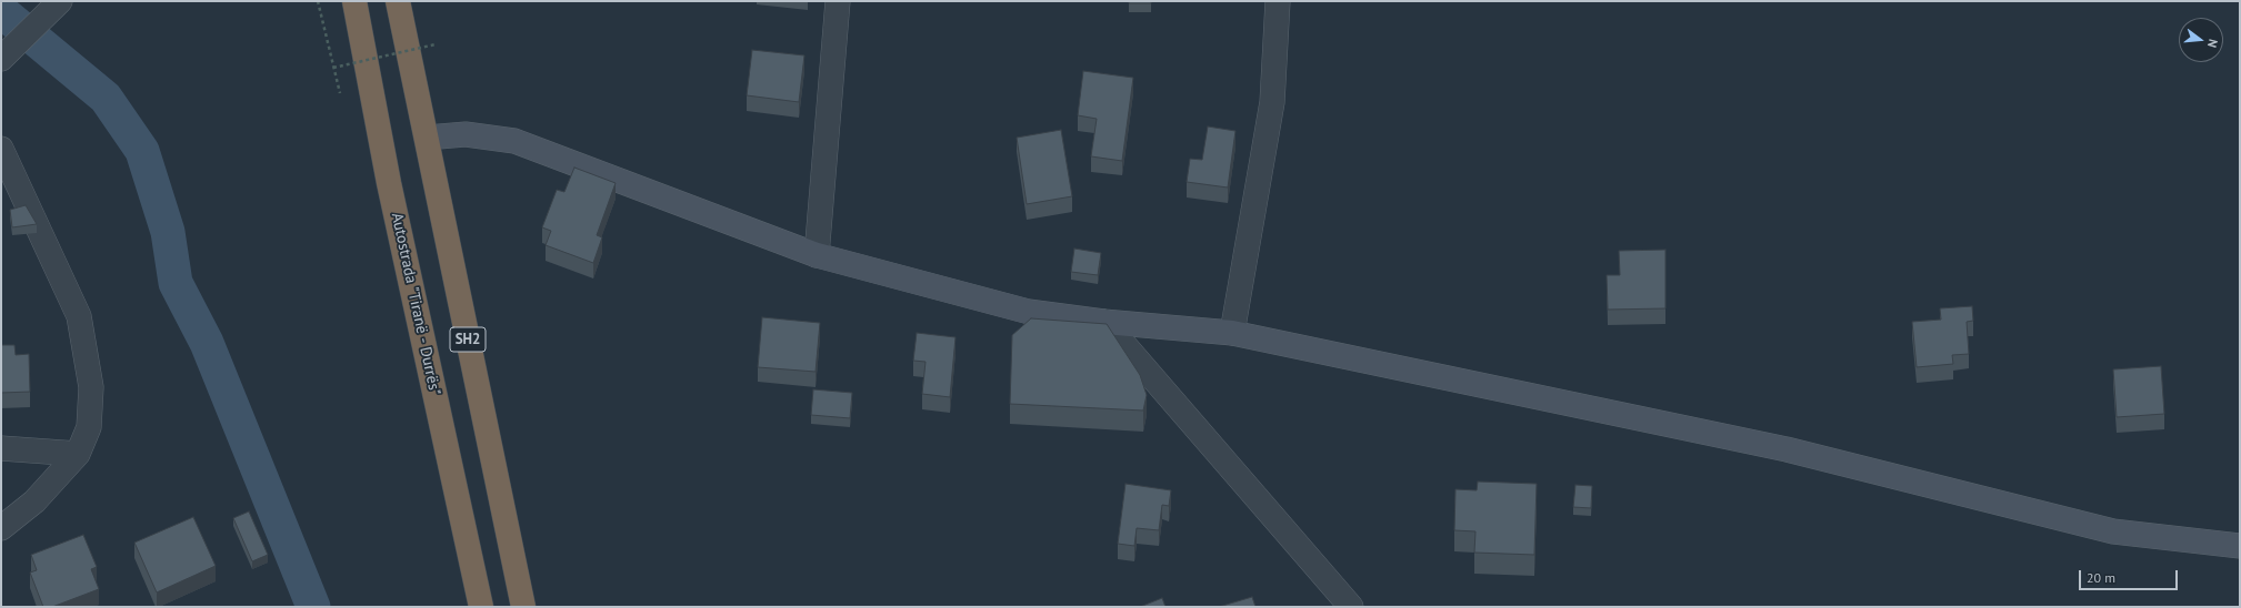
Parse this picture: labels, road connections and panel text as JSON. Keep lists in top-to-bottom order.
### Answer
{
  "streets": {
    "highway": ["Autostrada \"Tiranë - Durrës\"", "SH2"]
  },
  "scale_bar": "20 m",
  "north": "right"
}
